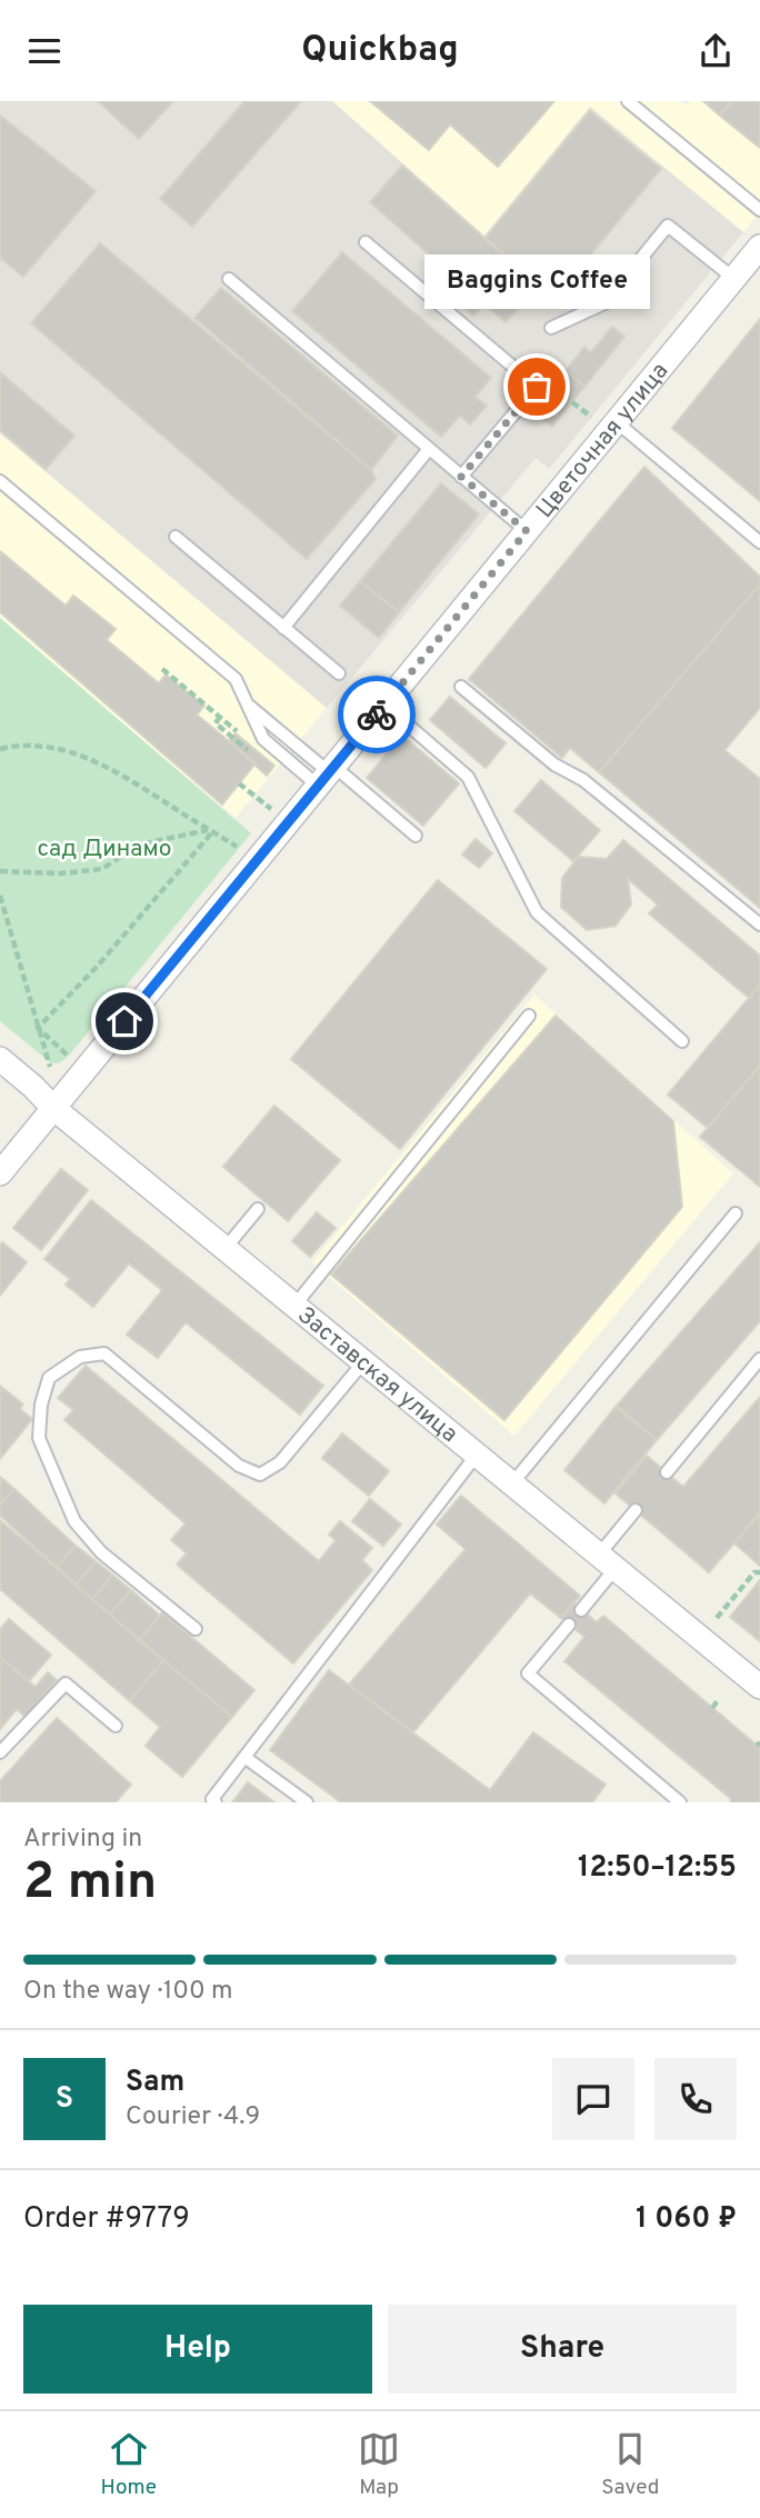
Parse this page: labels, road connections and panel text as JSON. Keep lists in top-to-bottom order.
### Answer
{
  "streets": {
    "street": ["Цветочная улица", "Заставская улица"]
  },
  "crossings": [
    ["Цветочная улица", "Заставская улица"]
  ],
  "parks": ["сад Динамо"],
  "places": ["Baggins Coffee"],
  "page": {
    "header": "Quickbag",
    "bubble": "Baggins Coffee",
    "heading": ["2 min", "Arriving in", "12:50–12:55"],
    "panel": [
      "Sam",
      "Courier · 4.9",
      "Order #9779",
      "1 060 ₽"
    ],
    "bar": "On the way · 100 m",
    "round": "S",
    "buttons": ["Help", "Share"],
    "tabs": ["Home", "Map", "Saved"]
  }
}
